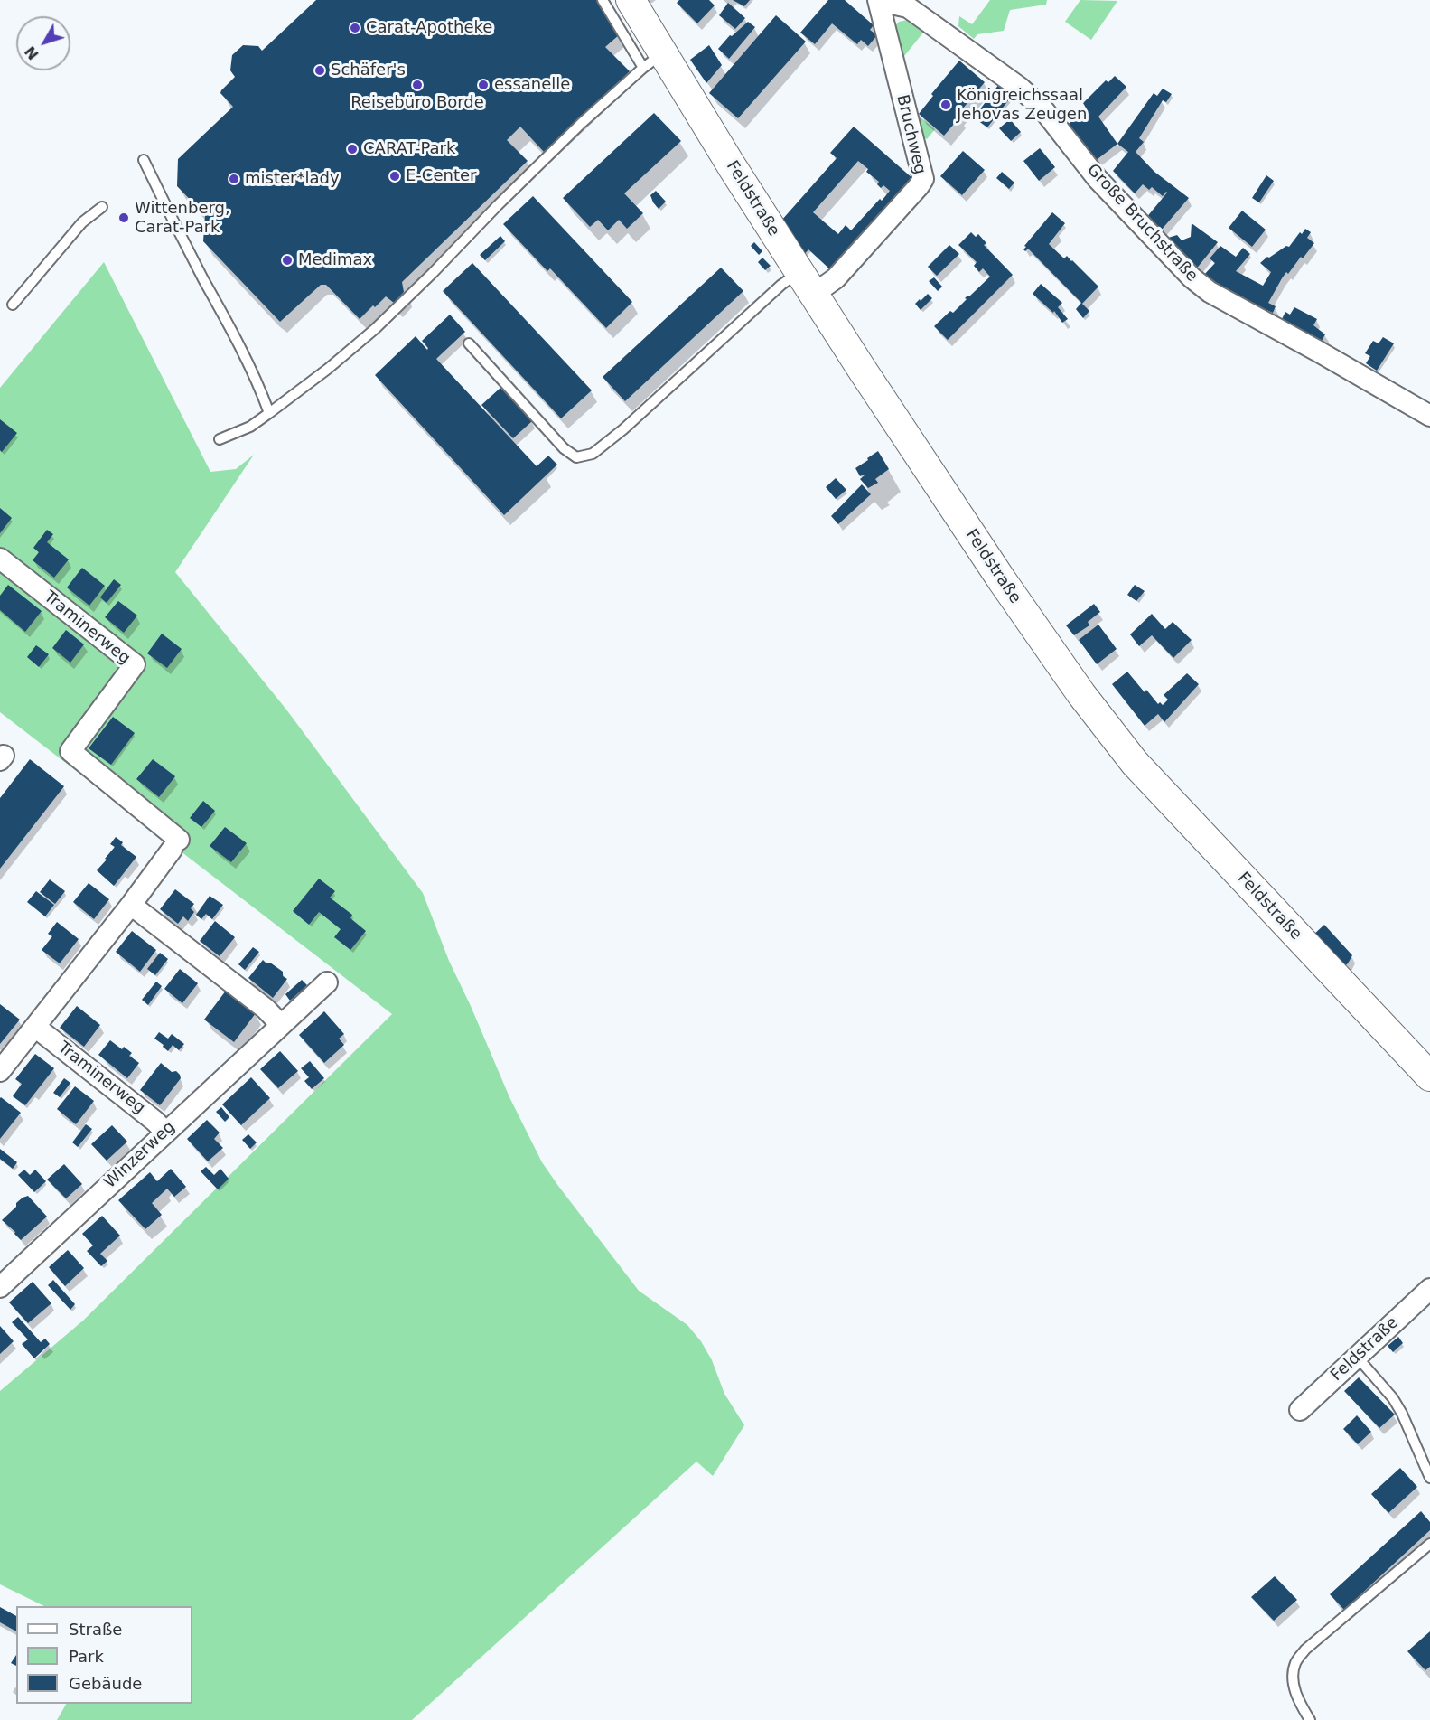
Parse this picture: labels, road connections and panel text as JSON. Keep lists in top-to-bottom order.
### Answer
{
  "streets": {
    "street": [
      "Bruchweg",
      "Feldstraße",
      "Große Bruchstraße",
      "Traminerweg",
      "Winzerweg"
    ]
  },
  "crossings": [
    ["Bruchweg", "Feldstraße"],
    ["Bruchweg", "Große Bruchstraße"],
    ["Traminerweg", "Winzerweg"]
  ],
  "places": [
    "Carat-Apotheke",
    "Schäfer's",
    "Reisebüro Borde",
    "essanelle",
    "Königreichssaal Jehovas Zeugen",
    "CARAT-Park",
    "E-Center",
    "mister*lady",
    "Wittenberg, Carat-Park",
    "Medimax"
  ],
  "legend": ["Straße", "Park", "Gebäude"],
  "north": "bottom left"
}
